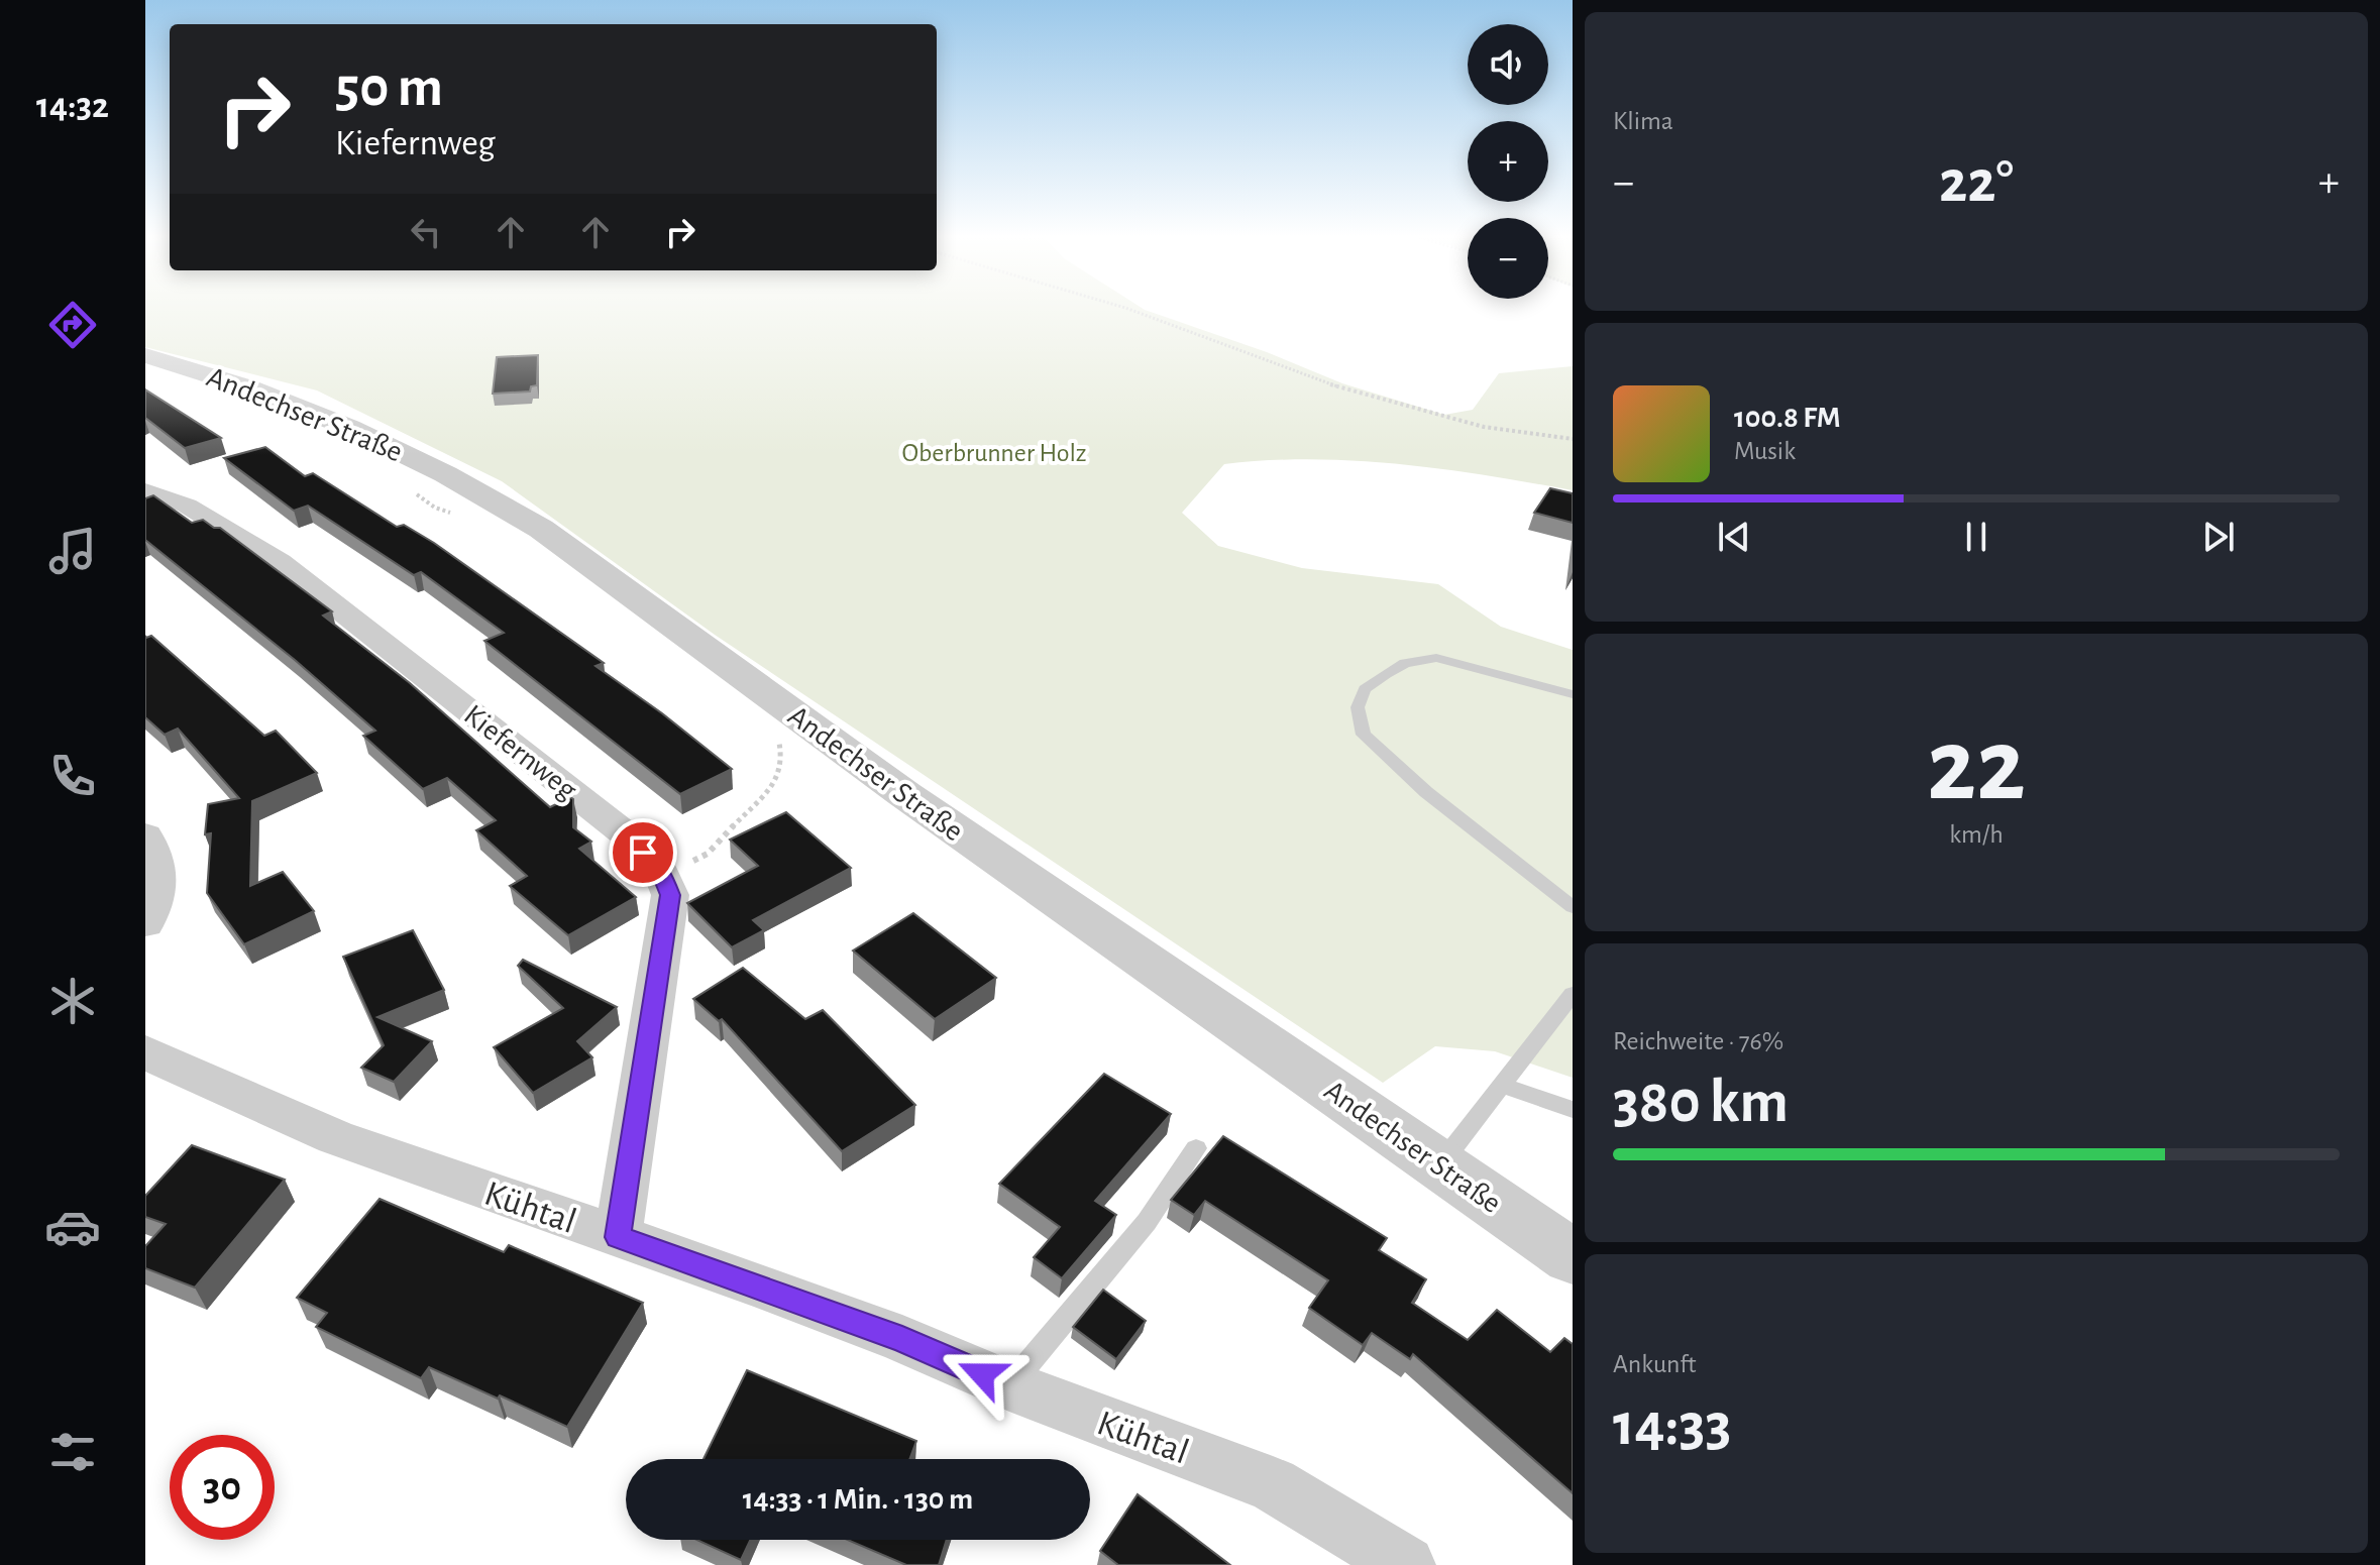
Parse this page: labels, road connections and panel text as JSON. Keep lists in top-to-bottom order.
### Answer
{
  "streets": {
    "street": ["Andechser Straße", "Kiefernweg", "Kühtal"]
  },
  "parks": ["Oberbrunner Holz"],
  "page": {
    "tabs": "14:32",
    "tile": [
      "Klima",
      ["22", "km/h"],
      ["Reichweite · 76%", "380 km"],
      ["Ankunft", "14:33"]
    ],
    "map_buttons": ["+", "−"],
    "turn": ["50 m", "Kiefernweg"],
    "heat": ["−", "22°", "+"],
    "song": ["100.8 FM", "Musik"],
    "limit": "30",
    "trip": "14:33 · 1 Min. · 130 m"
  }
}
